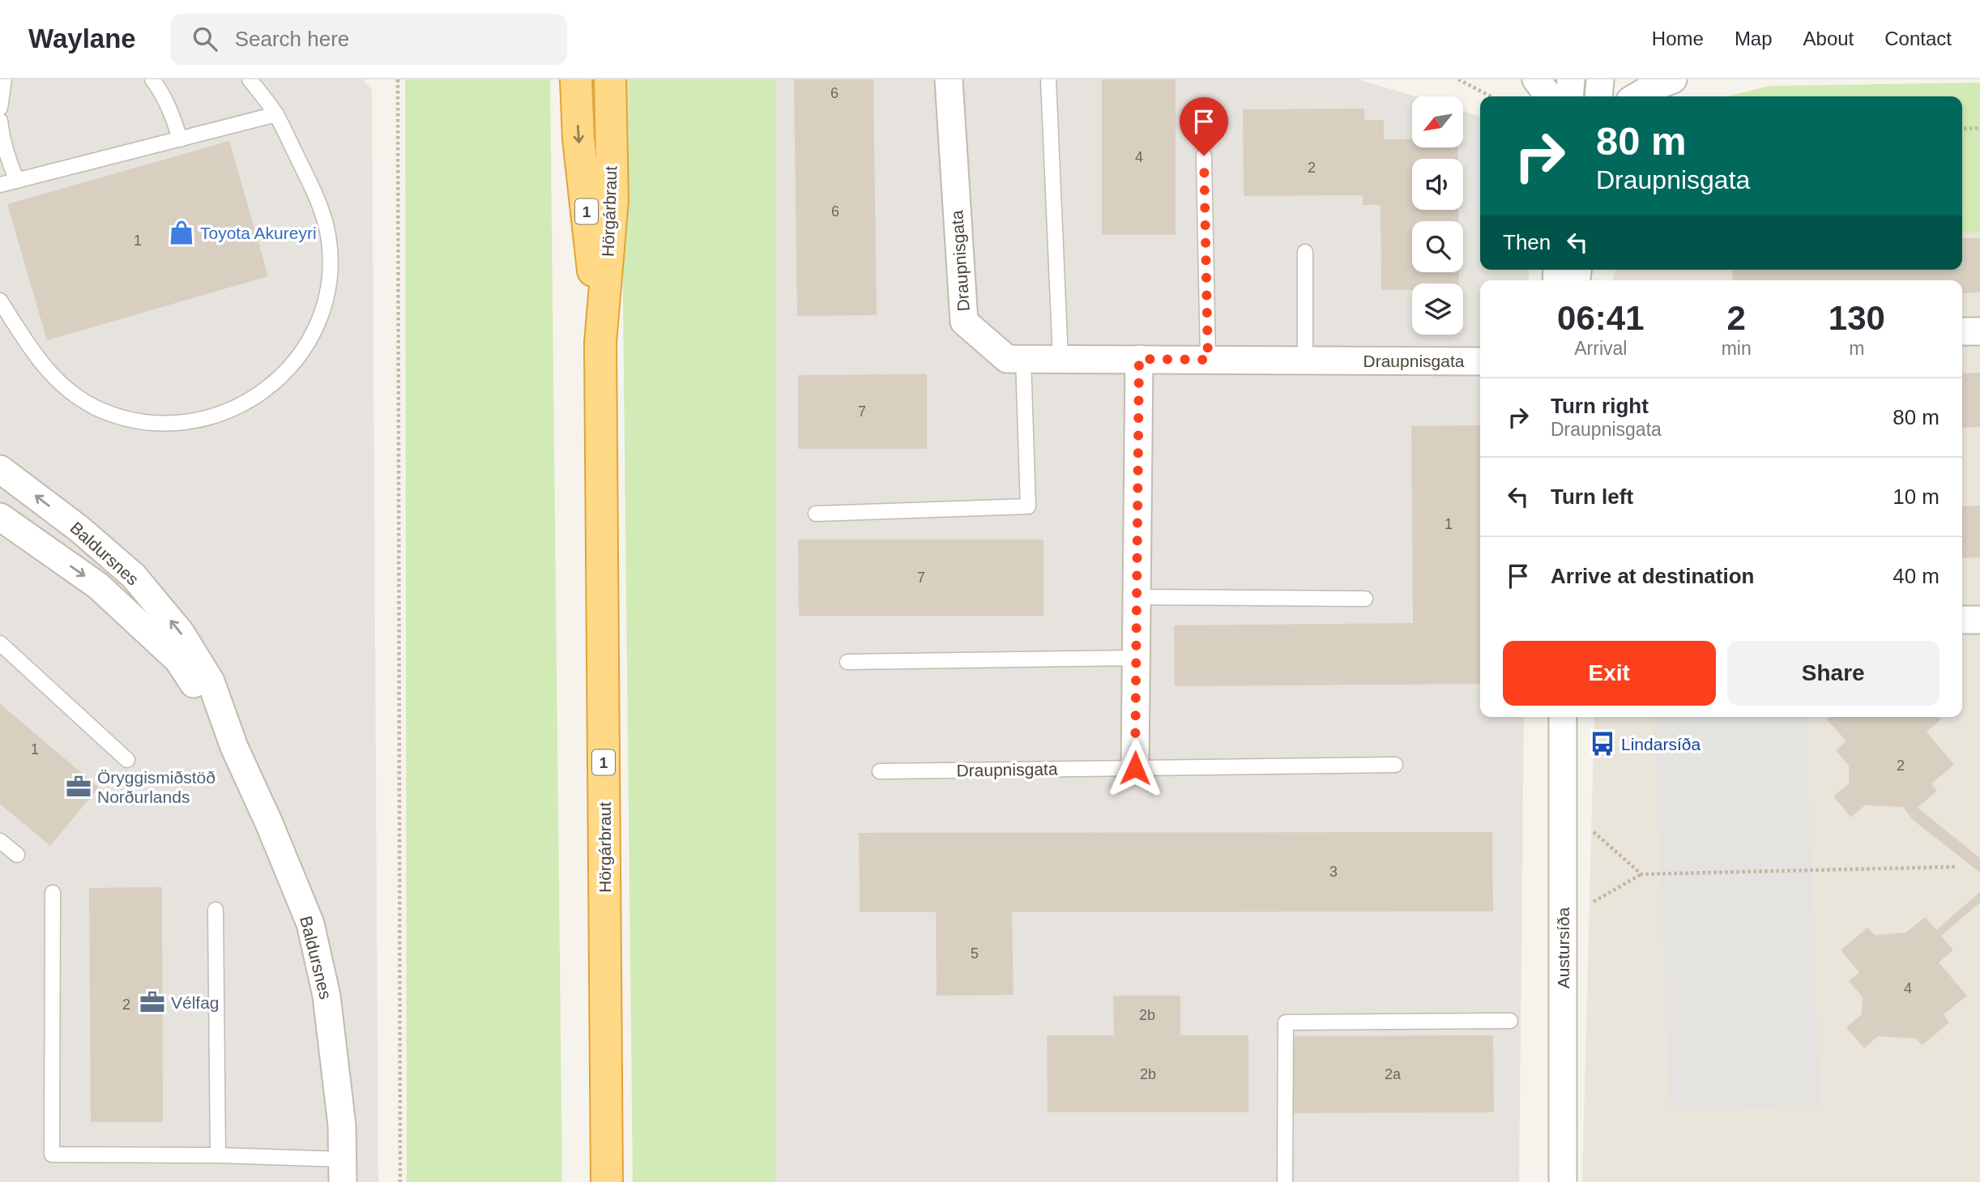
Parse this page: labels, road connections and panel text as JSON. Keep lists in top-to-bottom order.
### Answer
{
  "streets": {
    "highway": ["1", "Hörgárbraut"],
    "street": ["Draupnisgata", "Baldursnes", "Austursíða"]
  },
  "places": {
    "shop": ["Toyota Akureyri"],
    "bus stop": ["Lindarsíða"],
    "office": ["Öryggismiðstöð Norðurlands", "Vélfag"]
  },
  "house_numbers": [
    "6",
    "4",
    "2",
    "6",
    "1",
    "7",
    "1",
    "7",
    "1",
    "2",
    "3",
    "5",
    "4",
    "2",
    "2b",
    "2b",
    "2a"
  ],
  "north": "bottom left",
  "page": {
    "header": "Waylane",
    "search": "Search here",
    "nav": [
      "Home",
      "Map",
      "About",
      "Contact"
    ],
    "turn": ["80 m", "Draupnisgata"],
    "then": "Then",
    "eta": [
      "06:41",
      "Arrival",
      "2",
      "min",
      "130",
      "m"
    ],
    "list": [
      {
        "name": "Turn right",
        "note": "Draupnisgata",
        "value": "80 m"
      },
      {
        "name": "Turn left",
        "value": "10 m"
      },
      {
        "name": "Arrive at destination",
        "value": "40 m"
      }
    ],
    "buttons": ["Exit", "Share"]
  }
}
